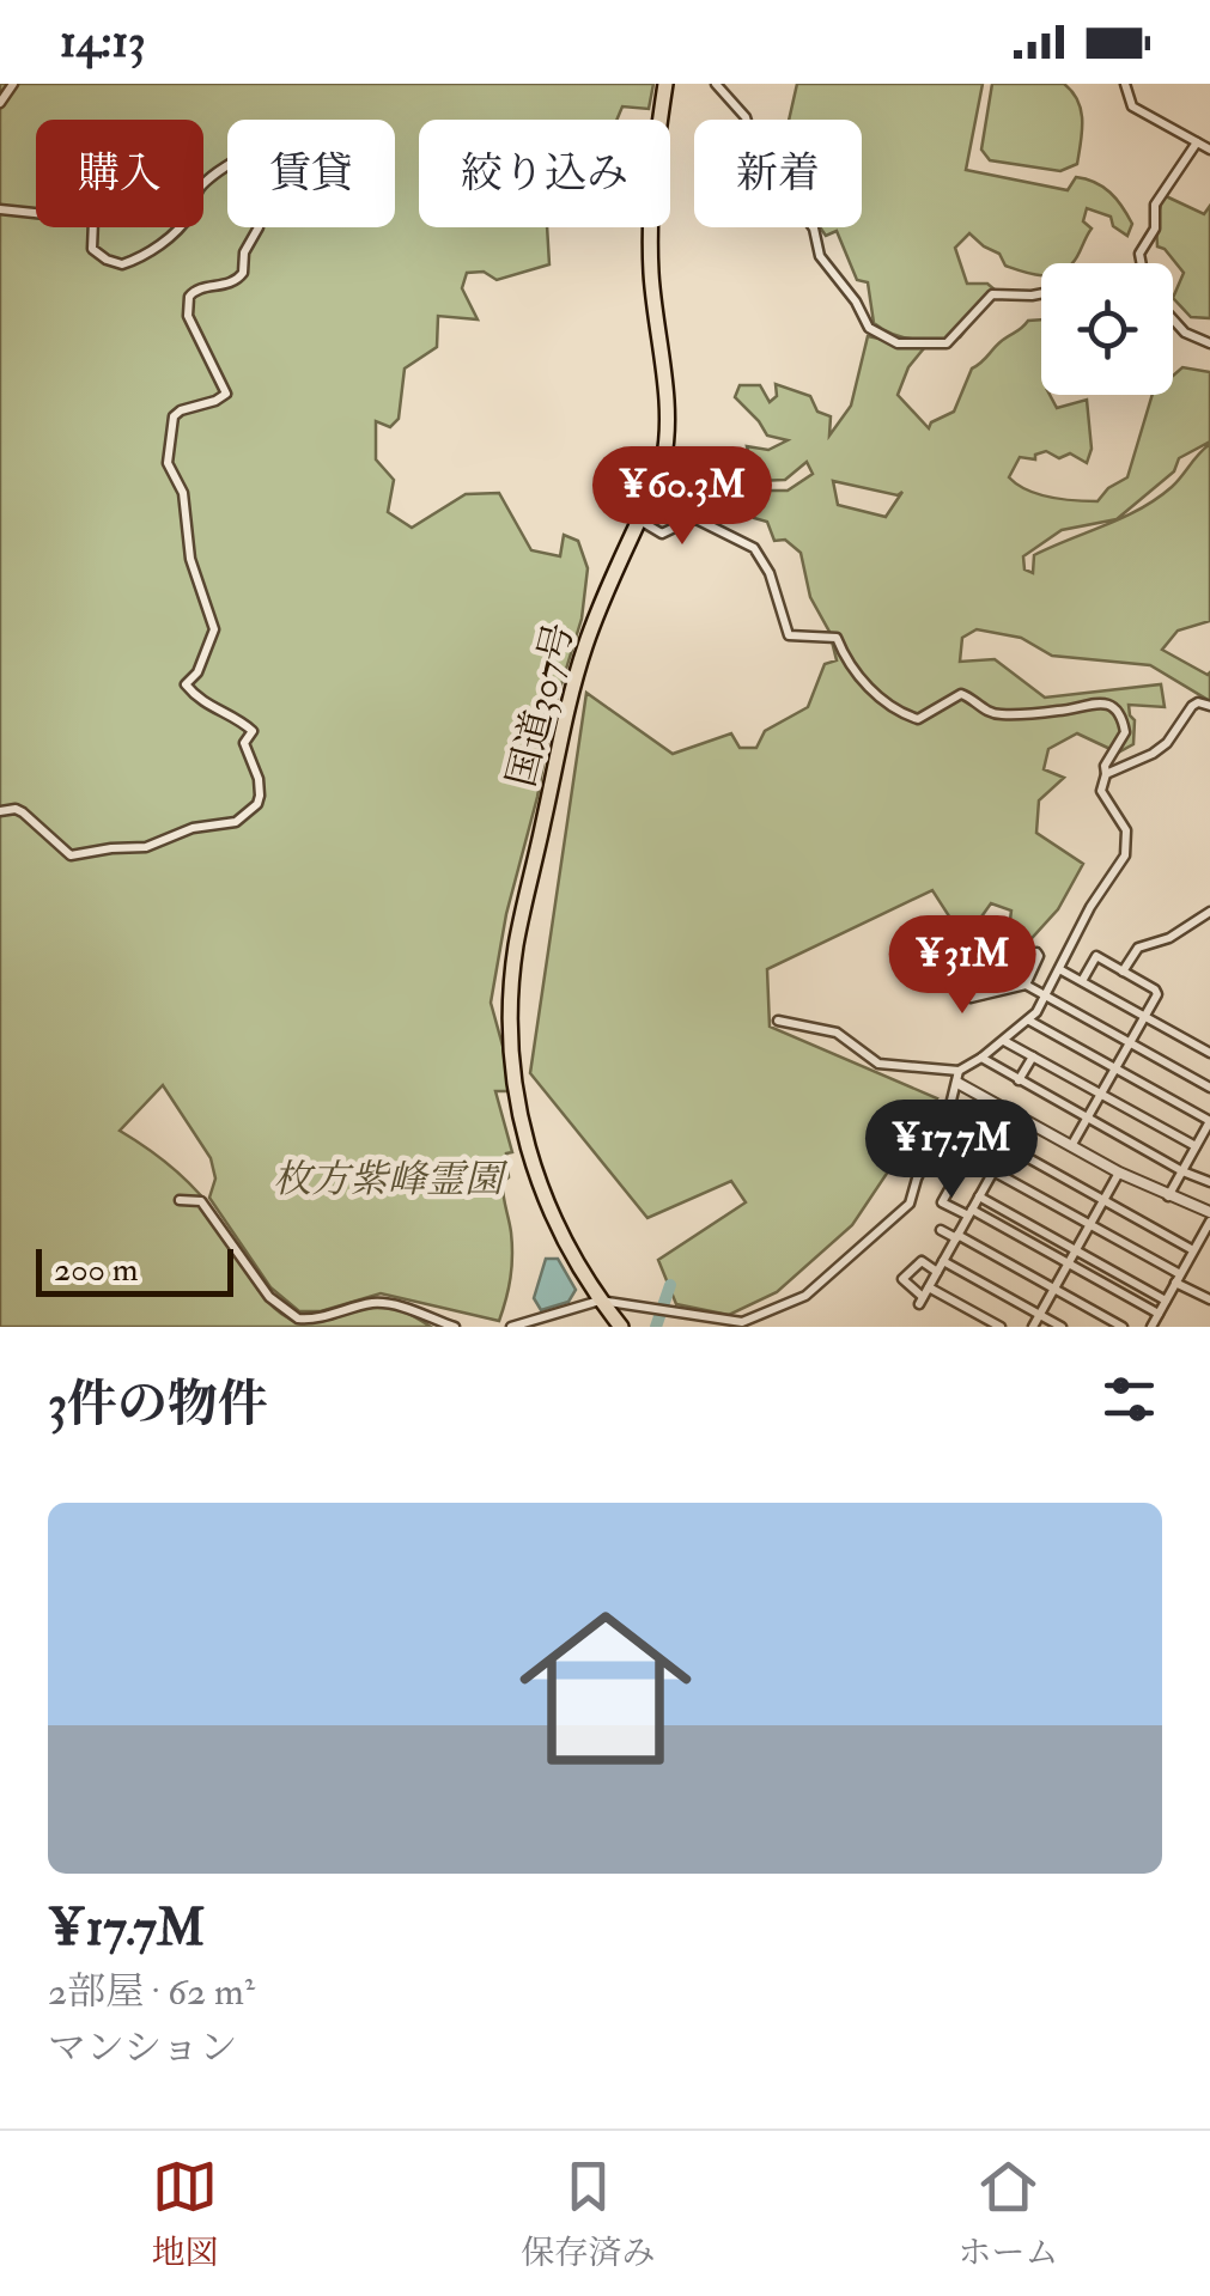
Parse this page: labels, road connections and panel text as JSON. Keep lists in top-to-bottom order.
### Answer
{
  "streets": {
    "highway": ["国道307号"]
  },
  "parks": ["枚方紫峰霊園"],
  "scale_bar": "200 m",
  "page": {
    "status": "14:13",
    "chip": [
      "購入",
      "賃貸",
      "絞り込み",
      "新着"
    ],
    "price": ["¥60.3M", "¥31M", "¥17.7M"],
    "scale": "200 m",
    "heading": "3件の物件",
    "list": [
      {
        "name": "¥17.7M",
        "note": "2部屋 · 62 m² · マンション"
      }
    ],
    "tabs": ["地図", "保存済み", "ホーム"]
  }
}
